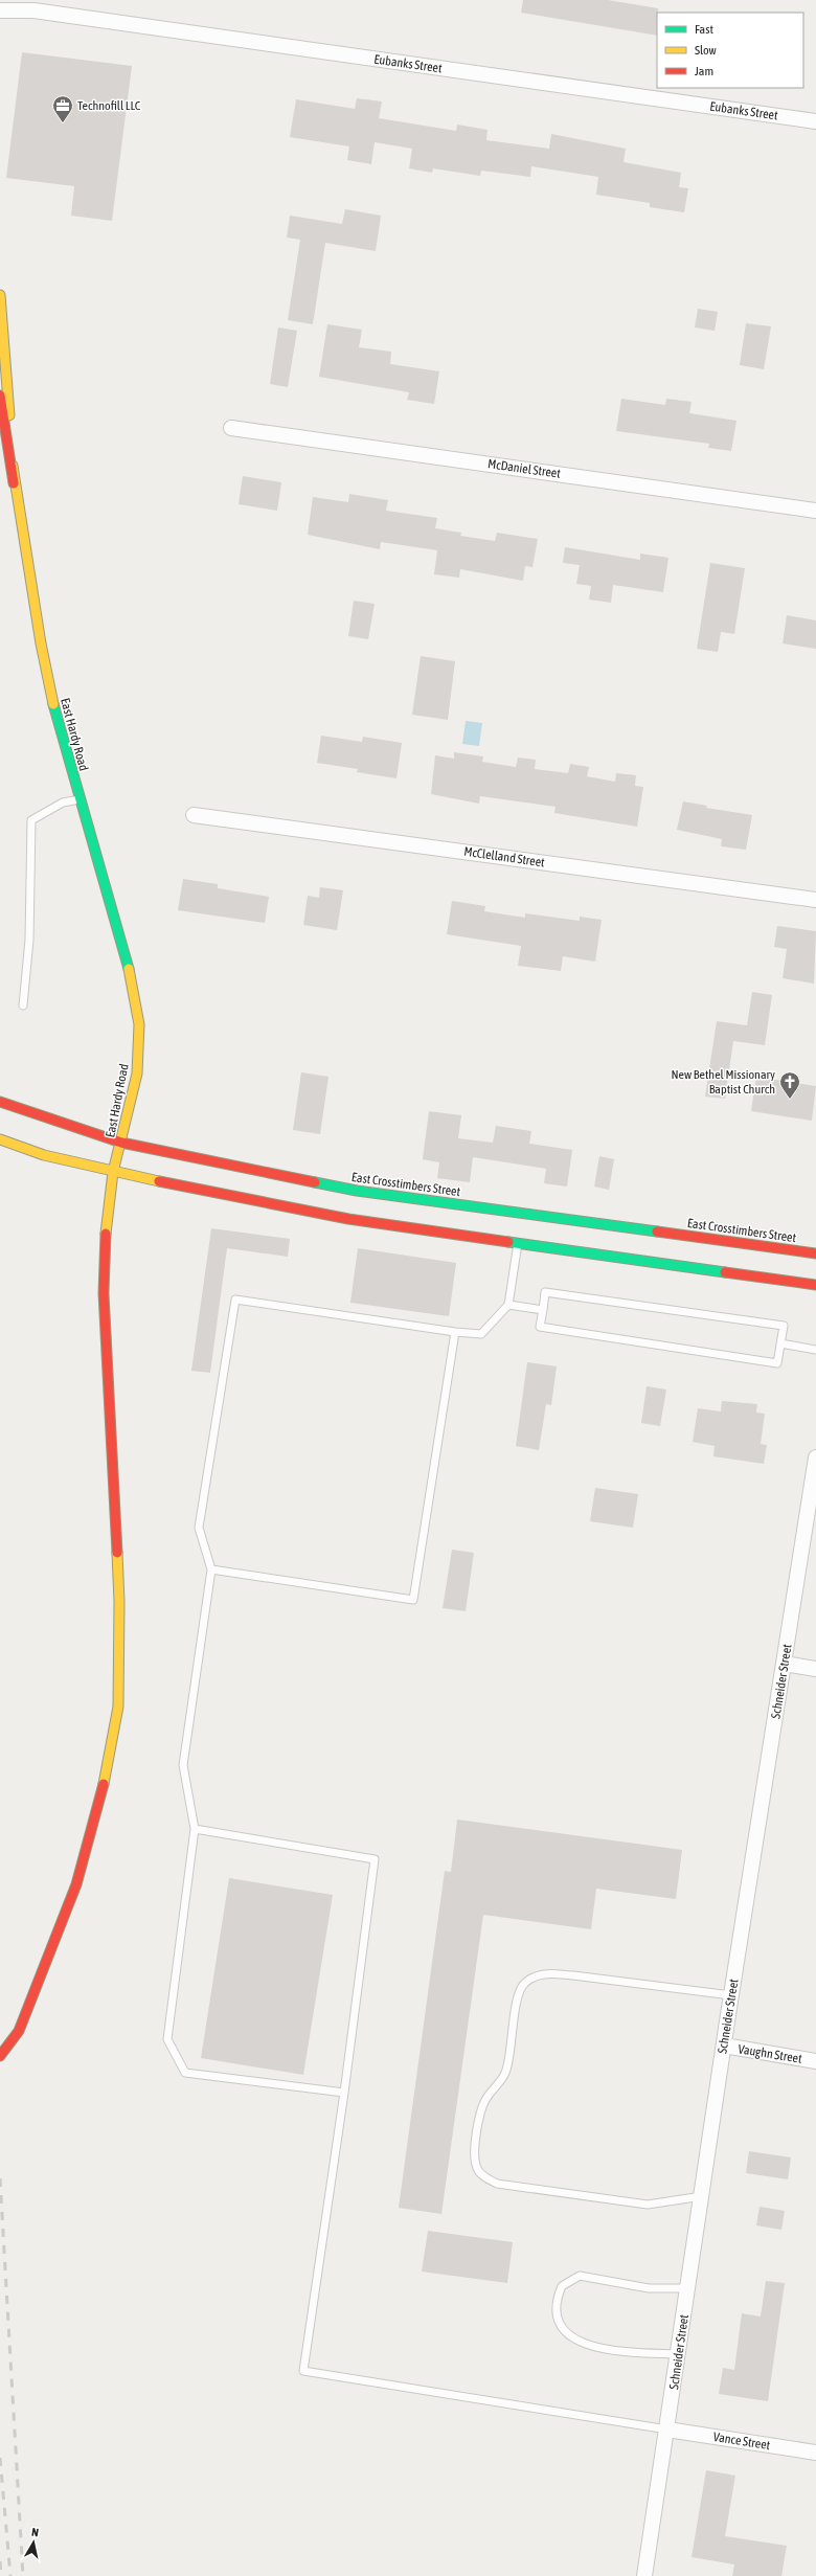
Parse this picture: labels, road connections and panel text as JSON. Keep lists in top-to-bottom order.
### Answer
{
  "streets": {
    "main road": ["East Hardy Road", "East Crosstimbers Street"],
    "street": [
      "Eubanks Street",
      "McDaniel Street",
      "McClelland Street",
      "Schneider Street",
      "Vaughn Street",
      "Vance Street"
    ]
  },
  "crossings": [
    ["East Hardy Road", "East Crosstimbers Street"],
    ["Schneider Street", "Vaughn Street"],
    ["Schneider Street", "Vance Street"]
  ],
  "places": {
    "office": ["Technofill LLC"],
    "church": ["New Bethel Missionary Baptist Church"]
  },
  "legend": ["Fast", "Slow", "Jam"],
  "north": "top"
}
